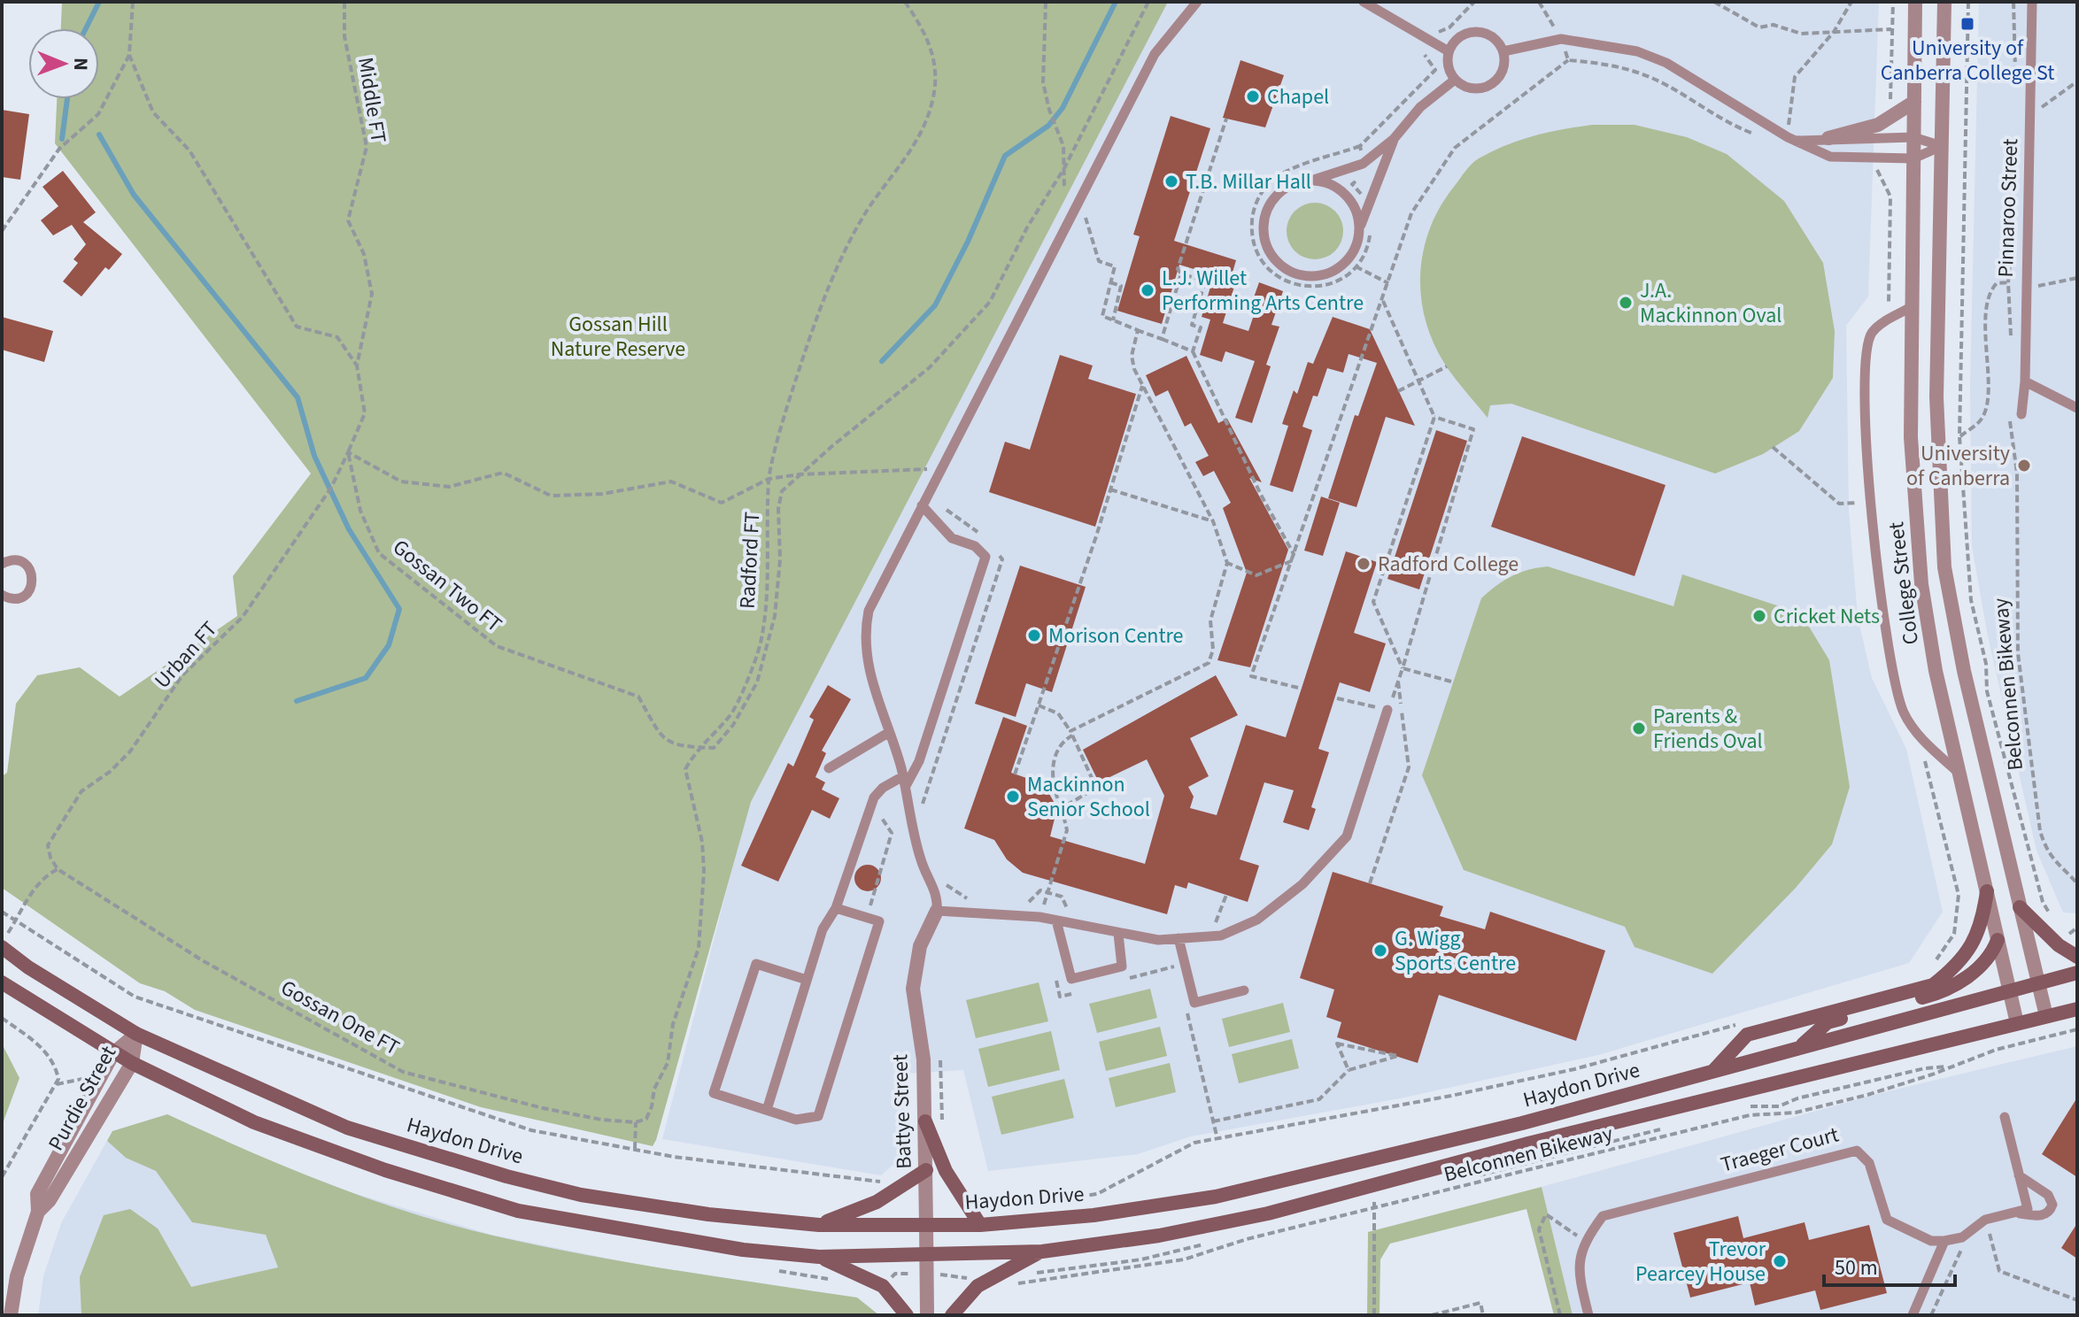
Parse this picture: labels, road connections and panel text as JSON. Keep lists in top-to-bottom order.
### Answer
{
  "streets": {
    "main road": ["Haydon Drive"],
    "street": ["College Street", "Purdie Street", "Battye Street"],
    "lane": ["Pinnaroo Street", "Traeger Court"],
    "path": [
      "Middle FT",
      "Radford FT",
      "Gossan Two FT",
      "Urban FT",
      "Belconnen Bikeway",
      "Gossan One FT"
    ]
  },
  "crossings": [
    ["Radford FT", "Gossan Two FT"],
    ["Radford FT", "Gossan One FT"],
    ["College Street", "Haydon Drive"],
    ["Gossan Two FT", "Urban FT"],
    ["Urban FT", "Gossan One FT"],
    ["Haydon Drive", "Purdie Street"],
    ["Haydon Drive", "Battye Street"]
  ],
  "parks": ["Gossan Hill Nature Reserve"],
  "places": {
    "transit": ["University of Canberra College St"],
    "other": [
      "Chapel",
      "T.B. Millar Hall",
      "L.J. Willet Performing Arts Centre",
      "J.A. Mackinnon Oval",
      "University of Canberra",
      "Radford College",
      "Cricket Nets",
      "Morison Centre",
      "Parents & Friends Oval",
      "Mackinnon Senior School",
      "G. Wigg Sports Centre",
      "Trevor Pearcey House"
    ]
  },
  "scale_bar": "50 m",
  "north": "right"
}
